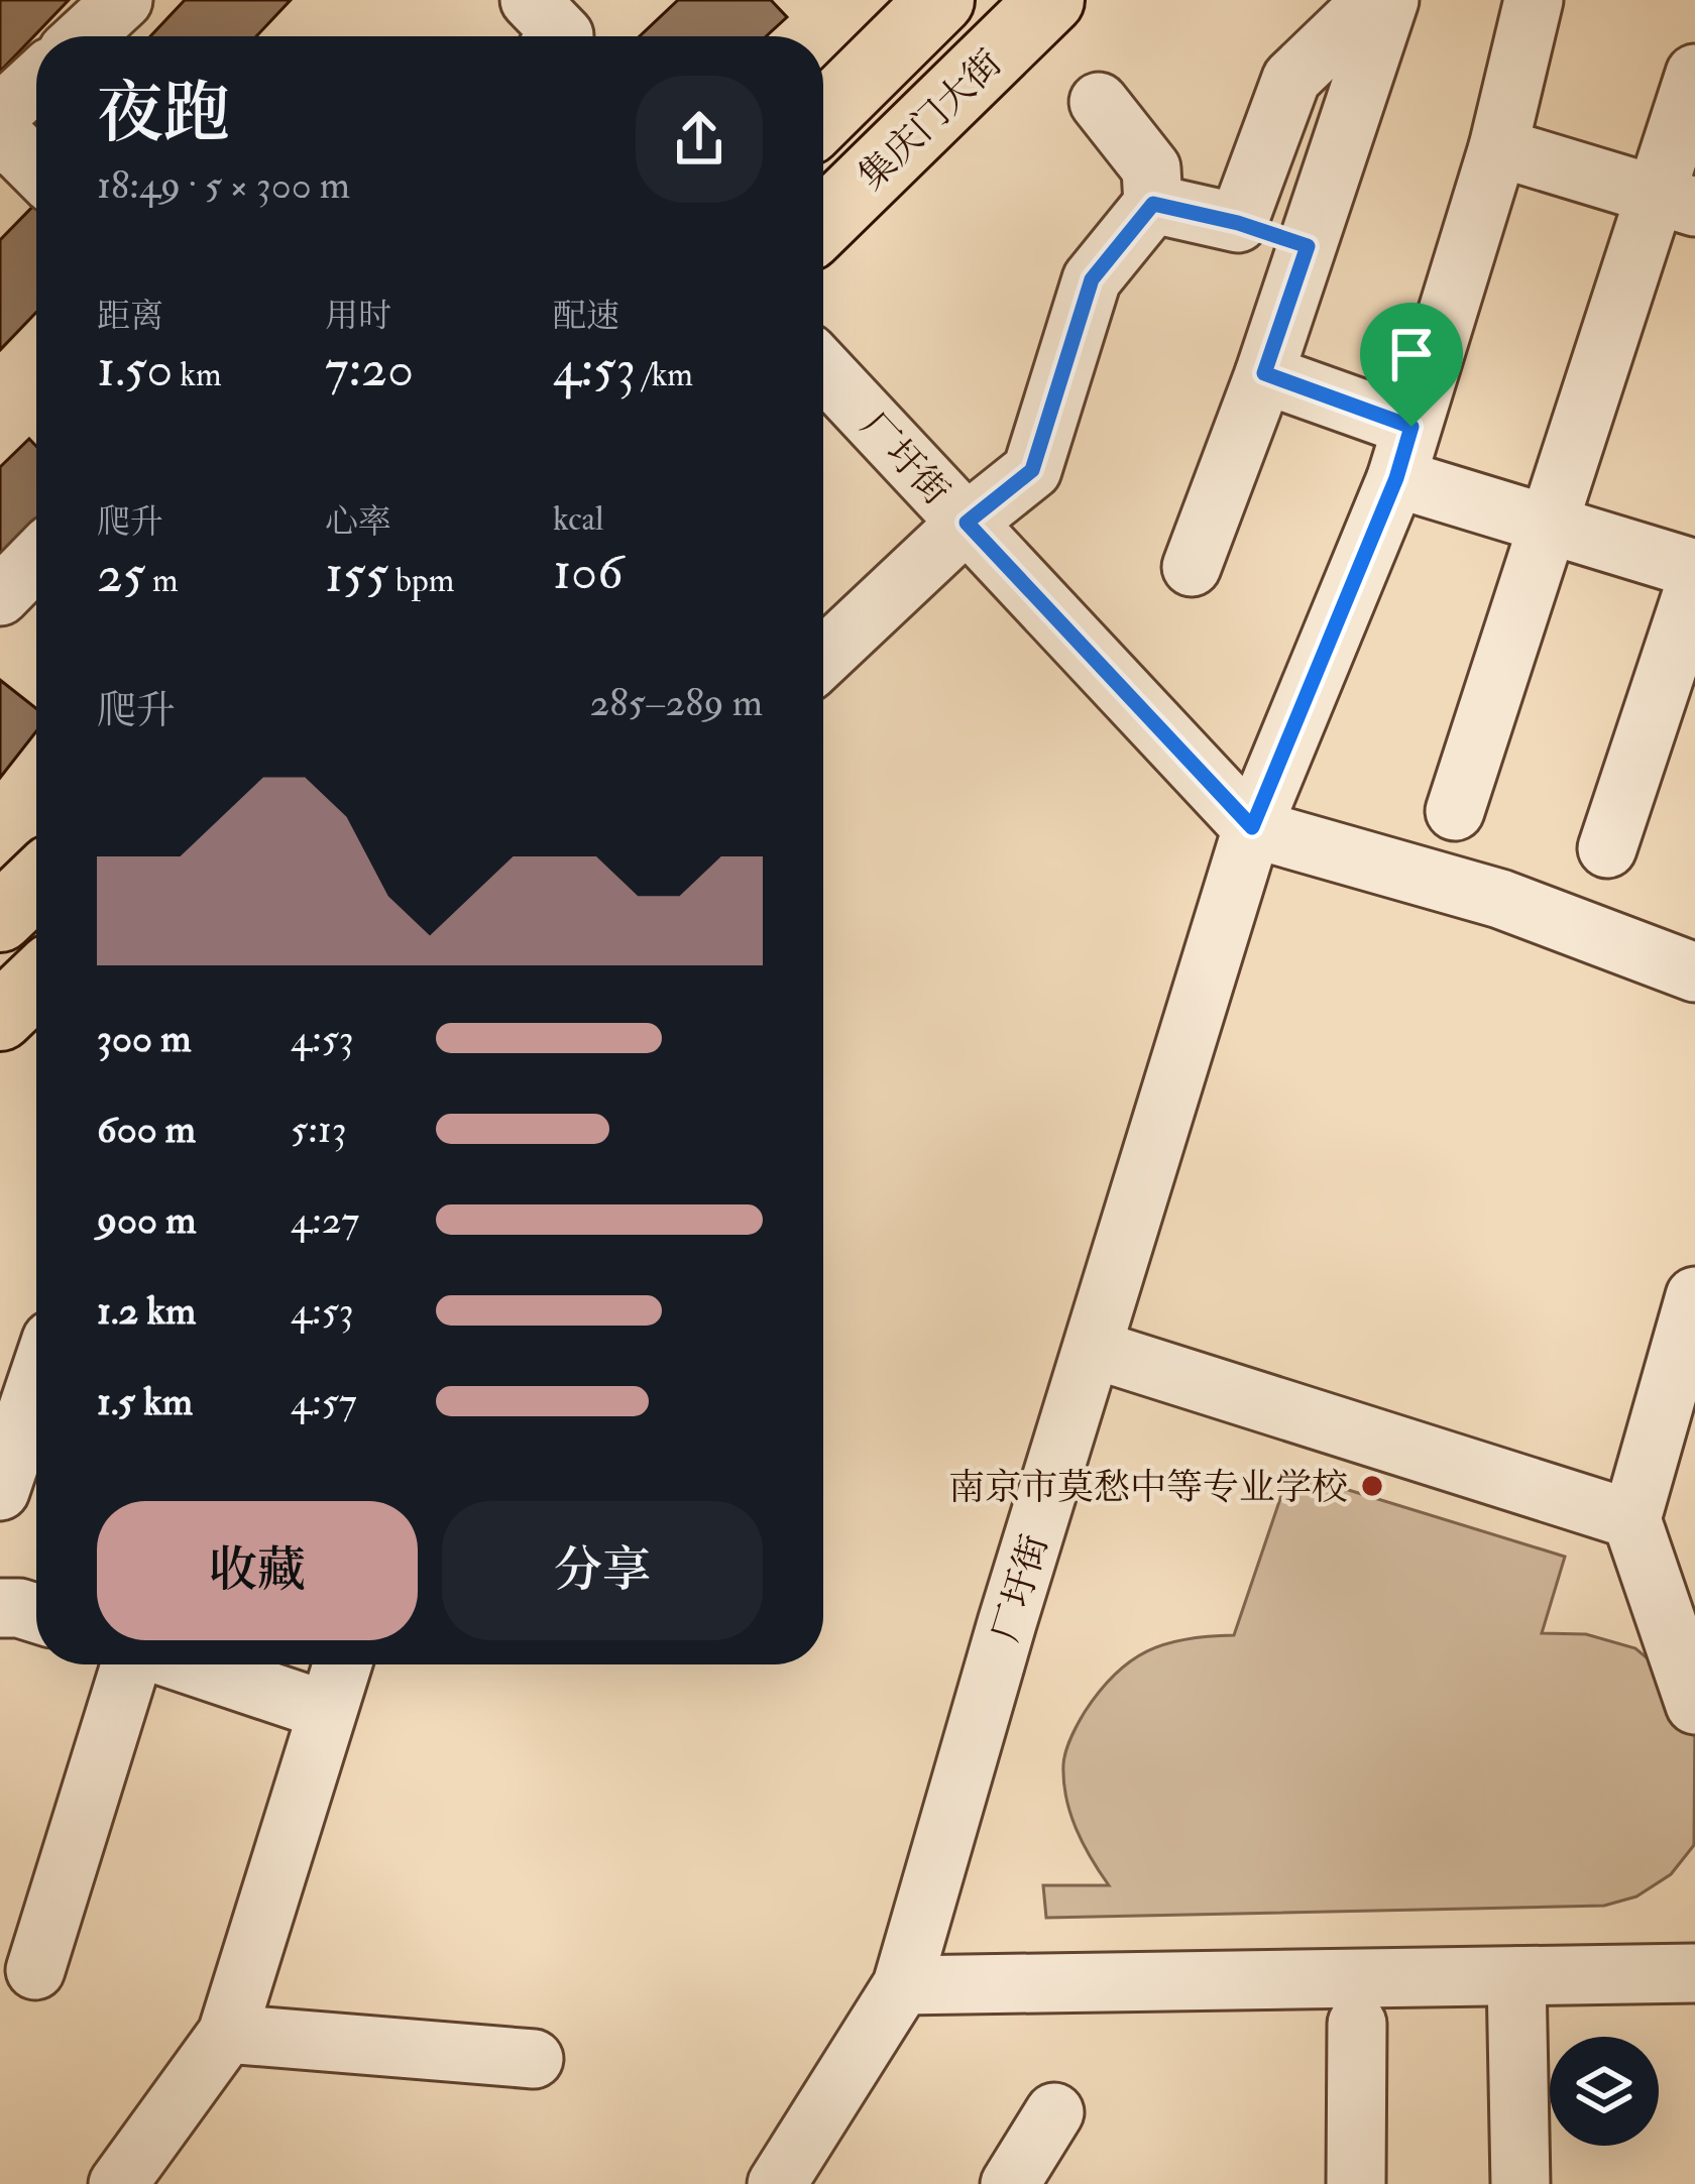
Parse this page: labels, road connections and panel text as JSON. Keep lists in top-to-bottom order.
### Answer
{
  "streets": {
    "main road": ["集庆门大街"],
    "street": ["厂圩街"]
  },
  "places": ["南京市莫愁中等专业学校"],
  "page": {
    "heading": ["夜跑", "18:49 · 5 × 300 m"],
    "stats": [
      ["距离", "1.50 km"],
      ["用时", "7:20"],
      ["配速", "4:53 /km"],
      ["爬升", "25 m"],
      ["心率", "155 bpm"],
      ["kcal", "106"]
    ],
    "chart": ["爬升", "285–289 m"],
    "list": [
      {
        "name": "300 m",
        "note": "4:53"
      },
      {
        "name": "600 m",
        "note": "5:13"
      },
      {
        "name": "900 m",
        "note": "4:27"
      },
      {
        "name": "1.2 km",
        "note": "4:53"
      },
      {
        "name": "1.5 km",
        "note": "4:57"
      }
    ],
    "buttons": ["收藏", "分享"]
  }
}
